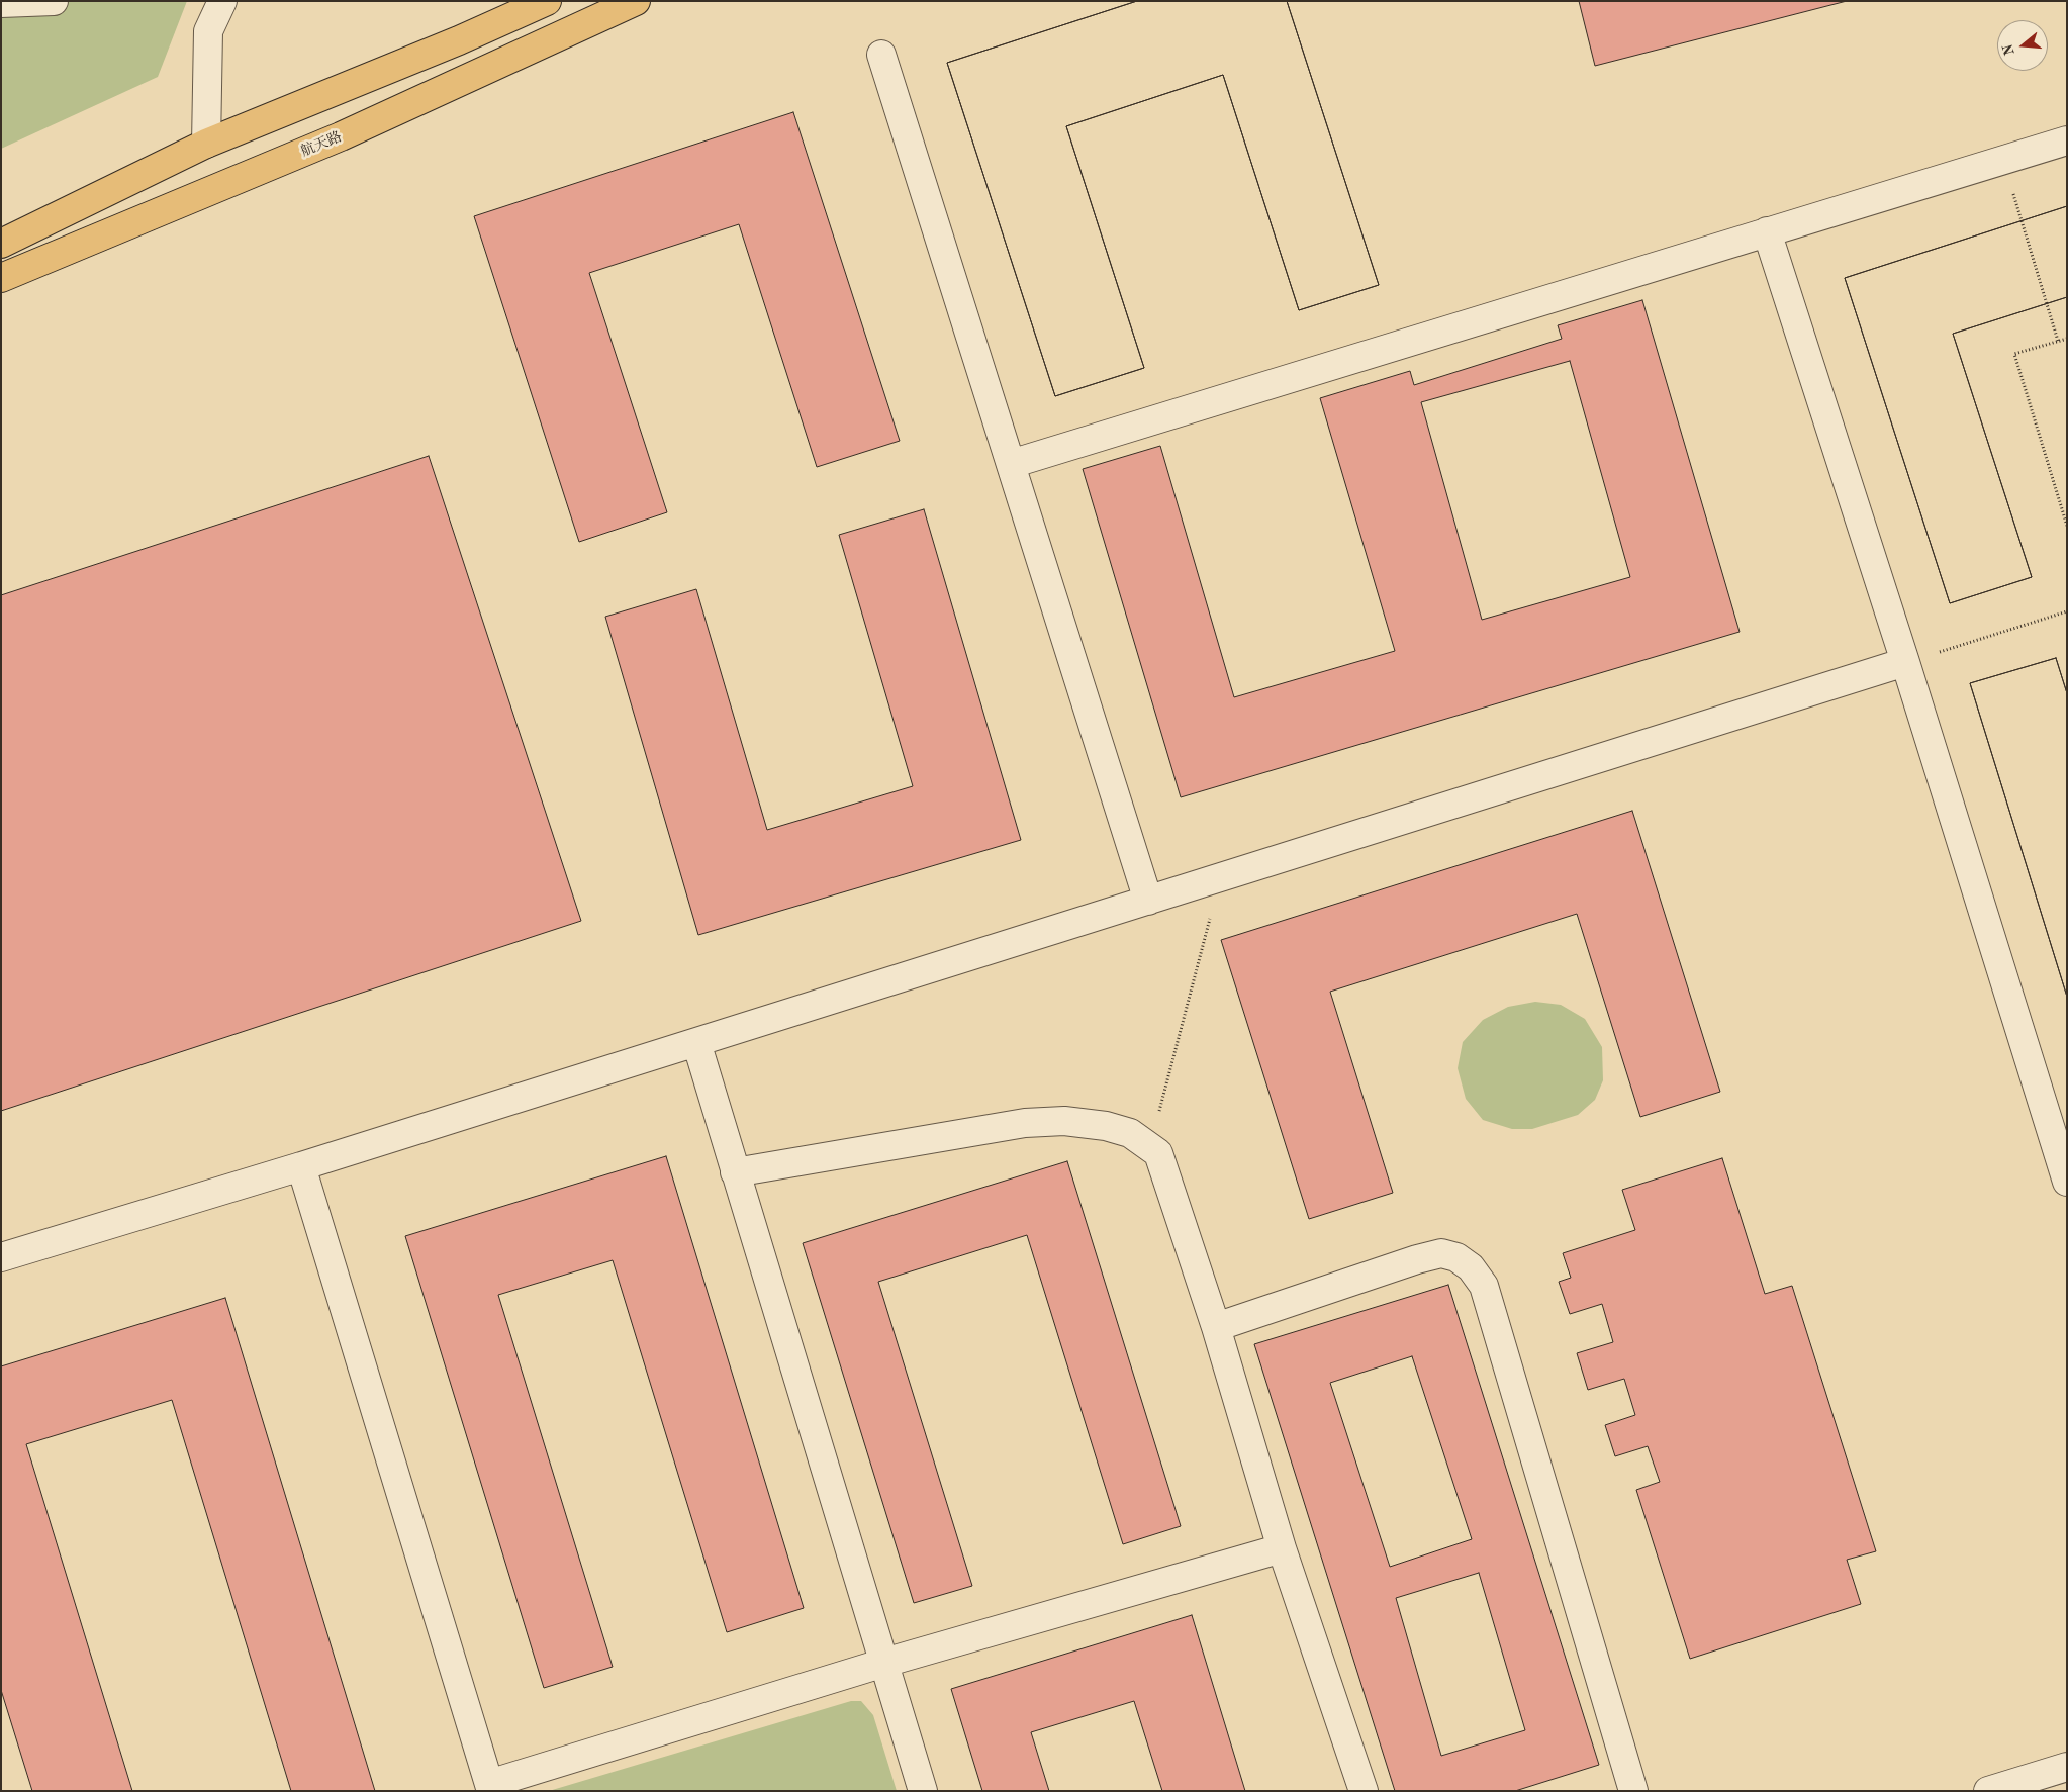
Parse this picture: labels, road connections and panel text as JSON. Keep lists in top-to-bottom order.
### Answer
{
  "streets": {
    "main road": ["航天路"]
  },
  "north": "left"
}
